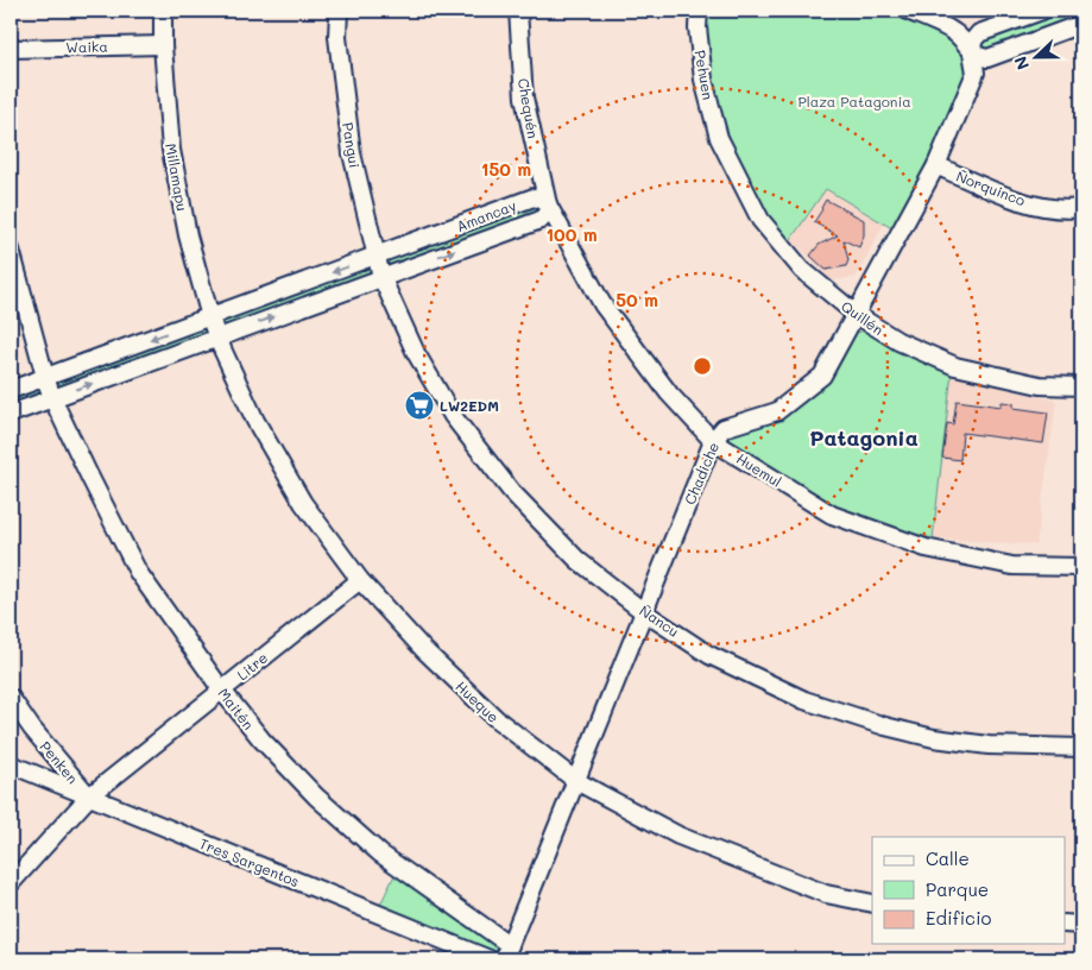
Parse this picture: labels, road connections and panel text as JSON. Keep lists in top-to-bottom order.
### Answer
{
  "streets": {
    "street": [
      "Waika",
      "Pehuen",
      "Chequén",
      "Pangui",
      "Millamapu",
      "Ñorquinco",
      "Amancay",
      "Quillén",
      "Huemul",
      "Chadiche",
      "Ñancu",
      "Litre",
      "Hueque",
      "Maitén",
      "Penken",
      "Tres Sargentos"
    ]
  },
  "crossings": [
    ["Waika", "Millamapu"],
    ["Pehuen", "Quillén"],
    ["Chequén", "Amancay"],
    ["Chequén", "Huemul"],
    ["Pangui", "Amancay"],
    ["Pangui", "Ñancu"],
    ["Millamapu", "Amancay"],
    ["Millamapu", "Hueque"],
    ["Ñorquinco", "Chadiche"],
    ["Amancay", "Huemul"],
    ["Amancay", "Ñancu"],
    ["Amancay", "Hueque"],
    ["Amancay", "Maitén"],
    ["Quillén", "Chadiche"],
    ["Huemul", "Chadiche"],
    ["Chadiche", "Ñancu"],
    ["Chadiche", "Hueque"],
    ["Chadiche", "Maitén"],
    ["Litre", "Hueque"],
    ["Litre", "Maitén"],
    ["Litre", "Penken"],
    ["Litre", "Tres Sargentos"],
    ["Penken", "Tres Sargentos"]
  ],
  "districts": ["Patagonia"],
  "parks": ["Plaza Patagonia"],
  "places": {
    "supermarket": ["LW2EDM"]
  },
  "legend": ["Calle", "Parque", "Edificio"],
  "north": "left",
  "rings": ["150 m", "100 m", "50 m"]
}
